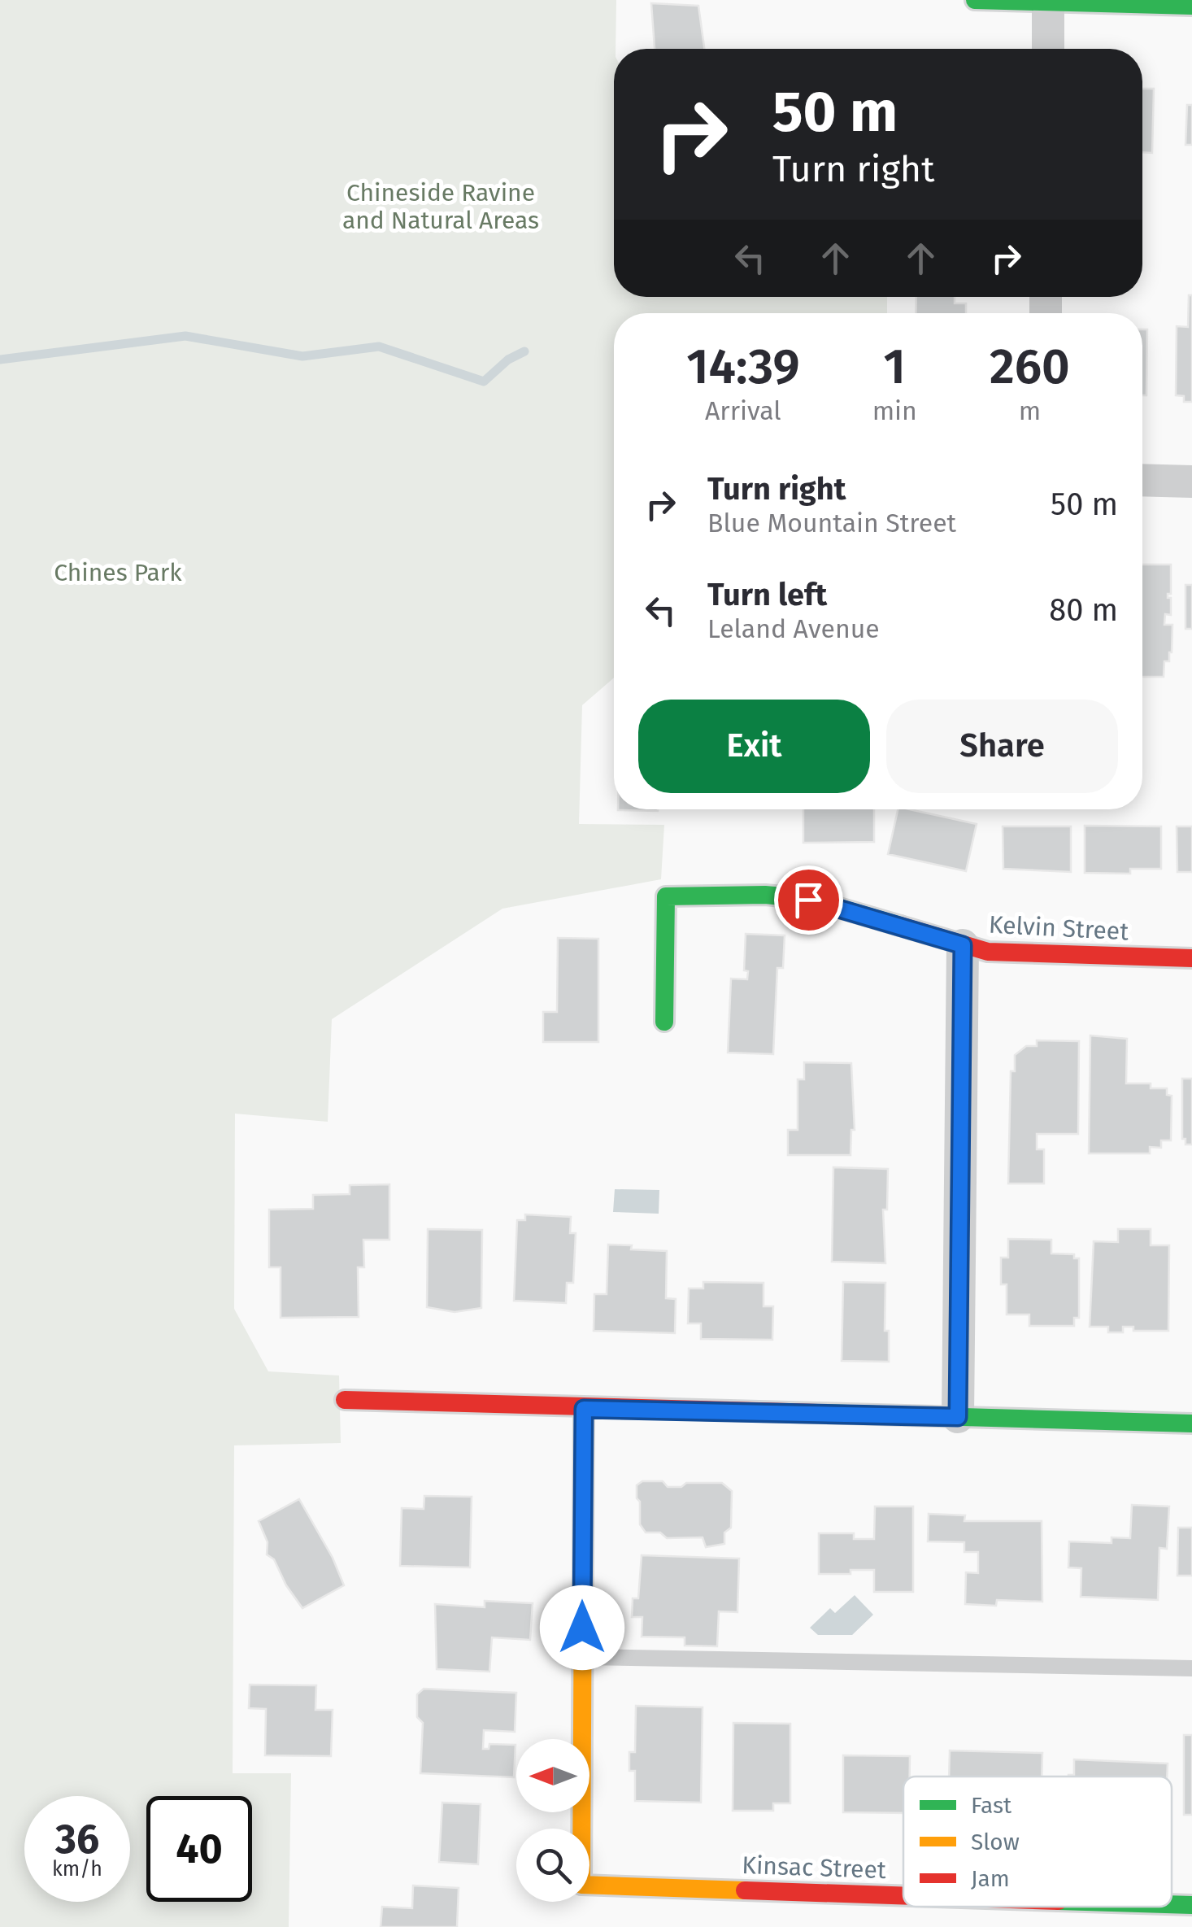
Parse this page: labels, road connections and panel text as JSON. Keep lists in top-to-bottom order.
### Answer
{
  "streets": {
    "street": ["Kelvin Street", "Kinsac Street"]
  },
  "parks": ["Chineside Ravine and Natural Areas", "Chines Park"],
  "legend": ["Fast", "Slow", "Jam"],
  "north": "left",
  "page": {
    "turn": ["50 m", "Turn right"],
    "eta": [
      "14:39",
      "Arrival",
      "1",
      "min",
      "260",
      "m"
    ],
    "list": [
      {
        "name": "Turn right",
        "note": "Blue Mountain Street",
        "value": "50 m"
      },
      {
        "name": "Turn left",
        "note": "Leland Avenue",
        "value": "80 m"
      }
    ],
    "buttons": ["Exit", "Share"],
    "speed": "36 km/h",
    "limit": "40"
  }
}
